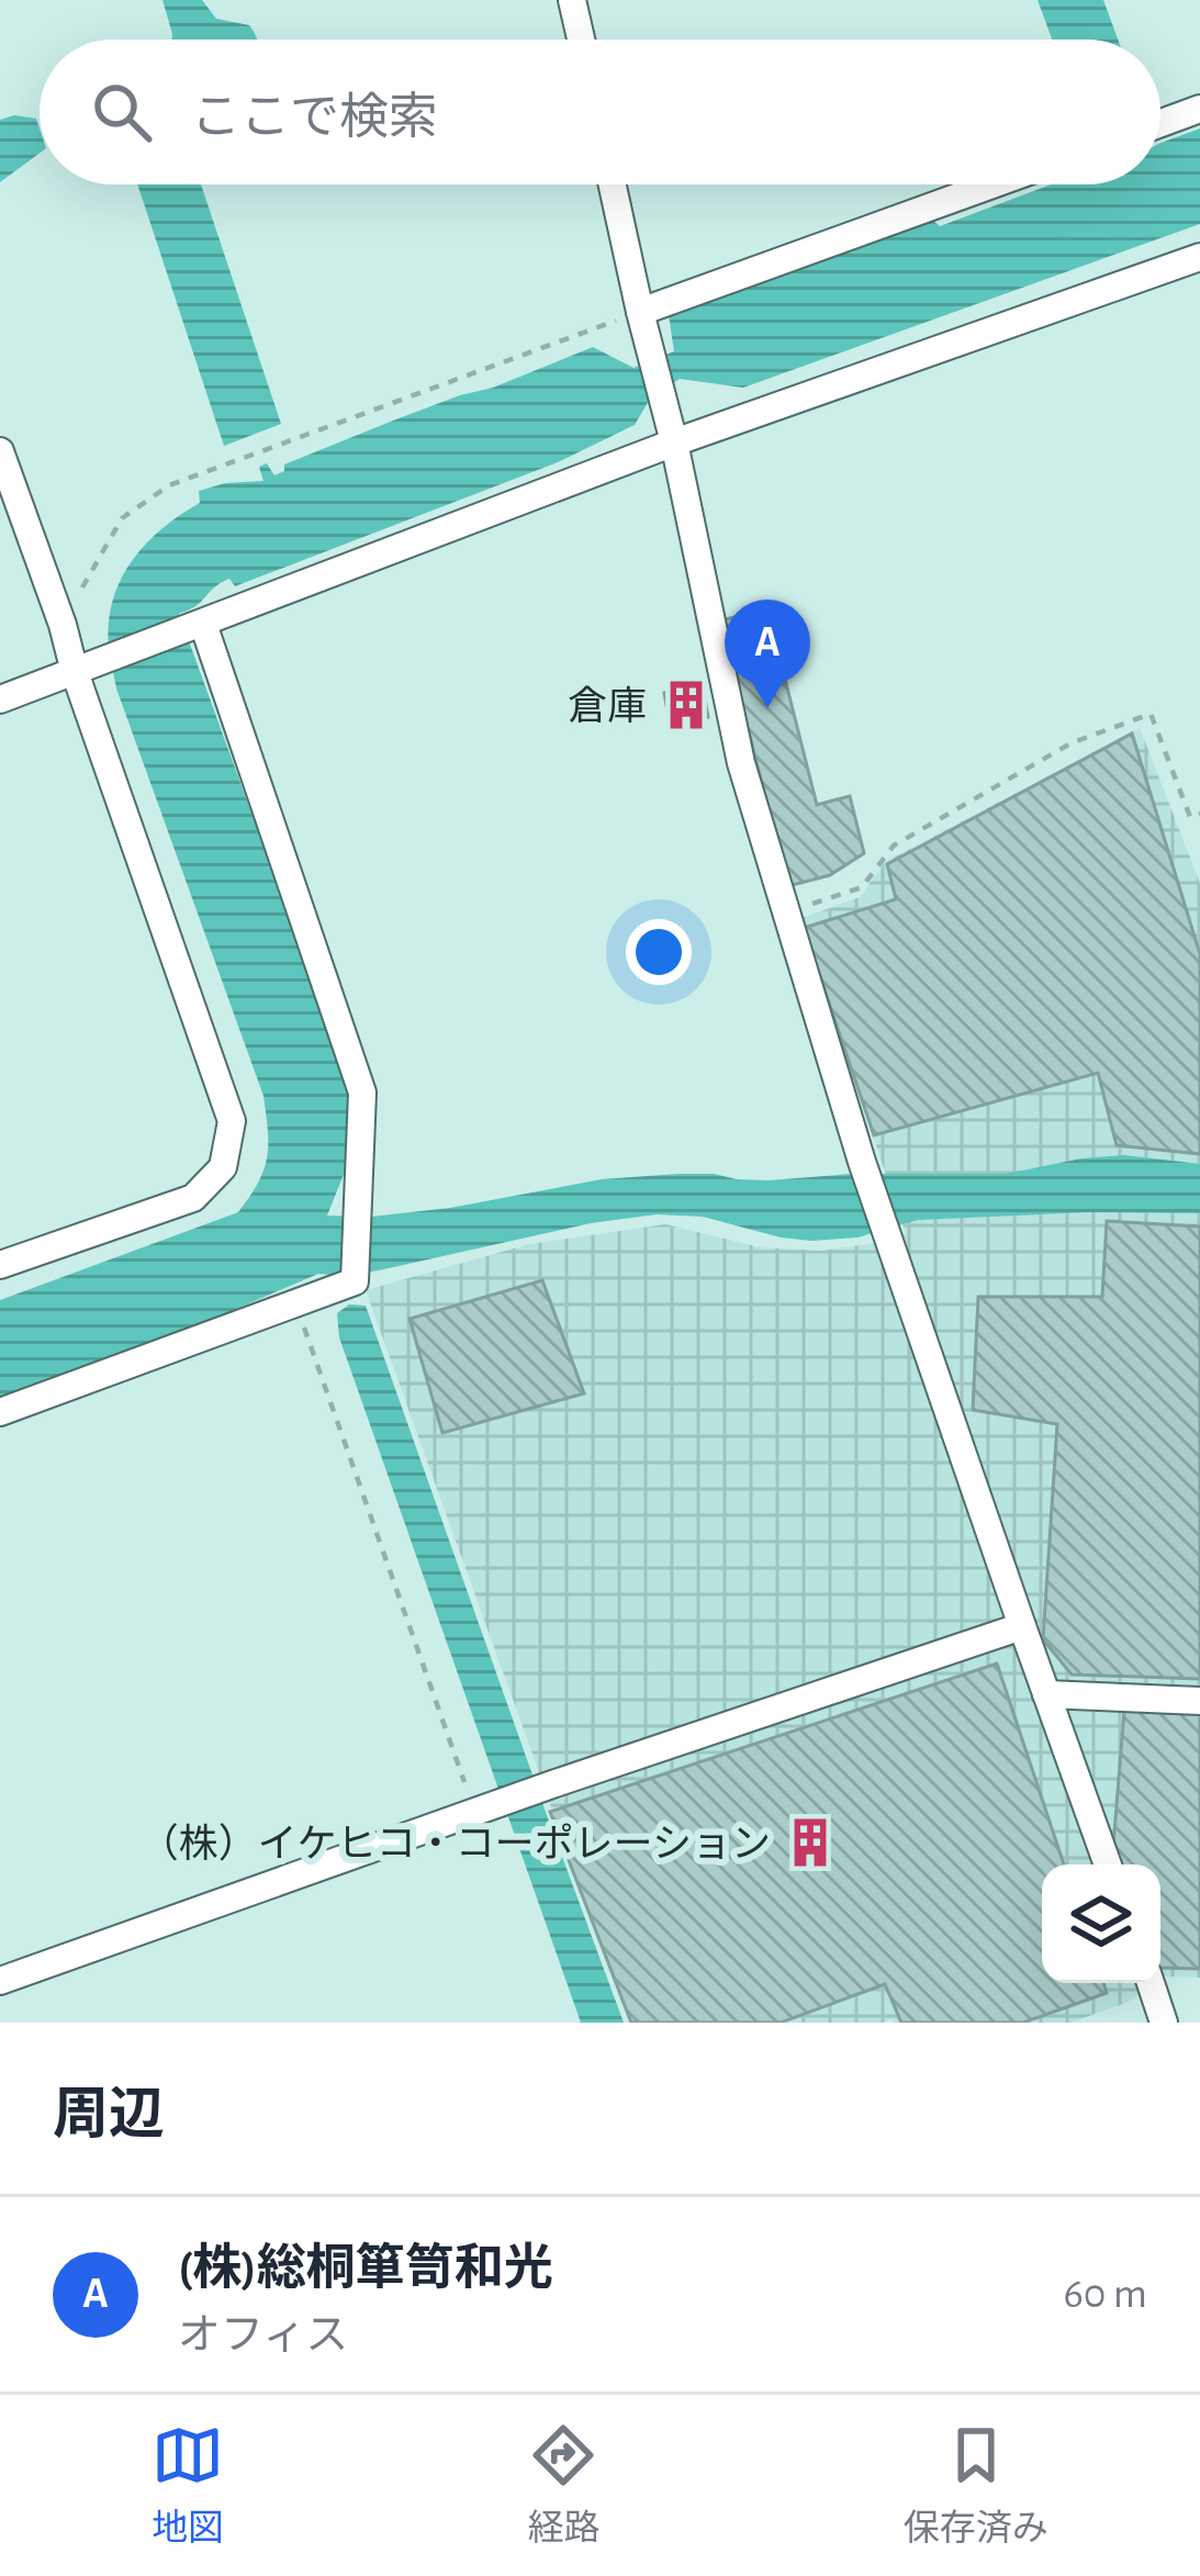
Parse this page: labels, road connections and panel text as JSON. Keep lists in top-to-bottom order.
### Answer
{
  "places": {
    "building": ["倉庫", "（株）イケヒコ・コーポレーション"]
  },
  "page": {
    "search": "ここで検索",
    "pins": "A",
    "heading": "周辺",
    "list": [
      {
        "mark": "A",
        "name": "(株)総桐箪笥和光",
        "note": "オフィス",
        "value": "60 m"
      }
    ],
    "nav": ["地図", "経路", "保存済み"]
  }
}
